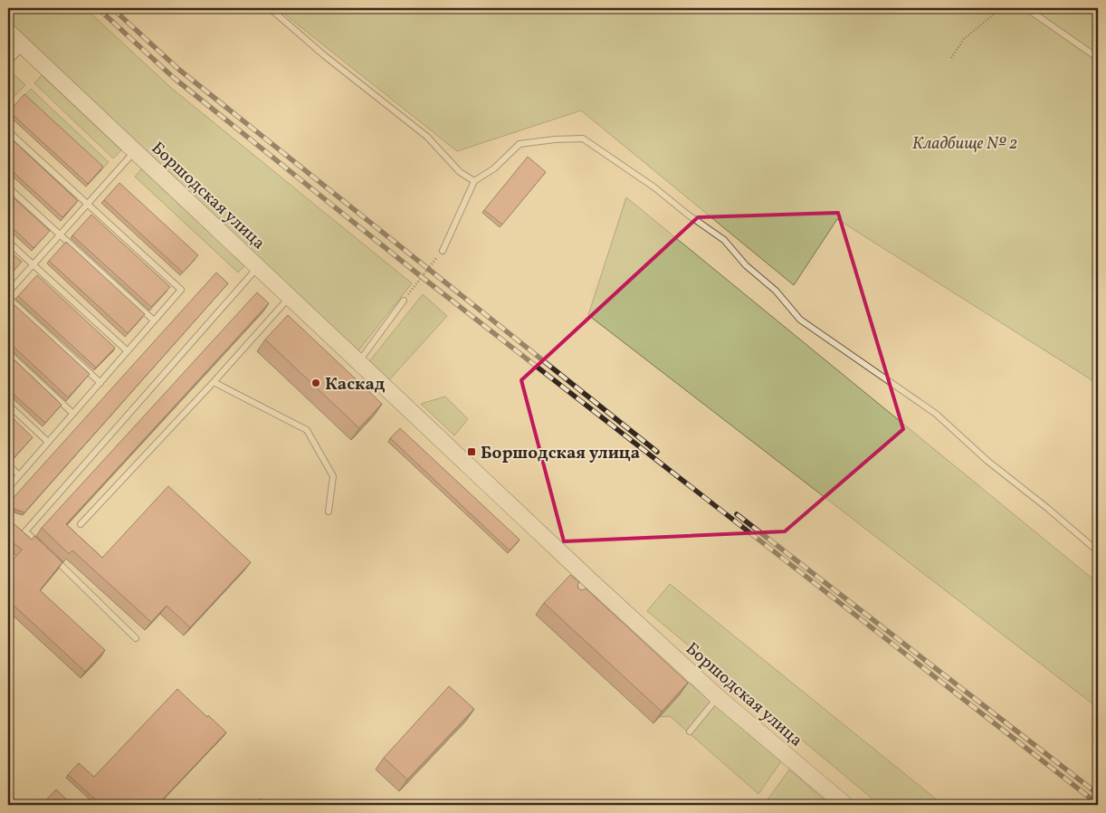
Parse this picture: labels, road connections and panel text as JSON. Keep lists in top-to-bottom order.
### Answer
{
  "streets": {
    "street": ["Боршодская улица"]
  },
  "parks": ["Кладбище № 2"],
  "places": {
    "other": ["Каскад"],
    "transit": ["Боршодская улица"]
  }
}
